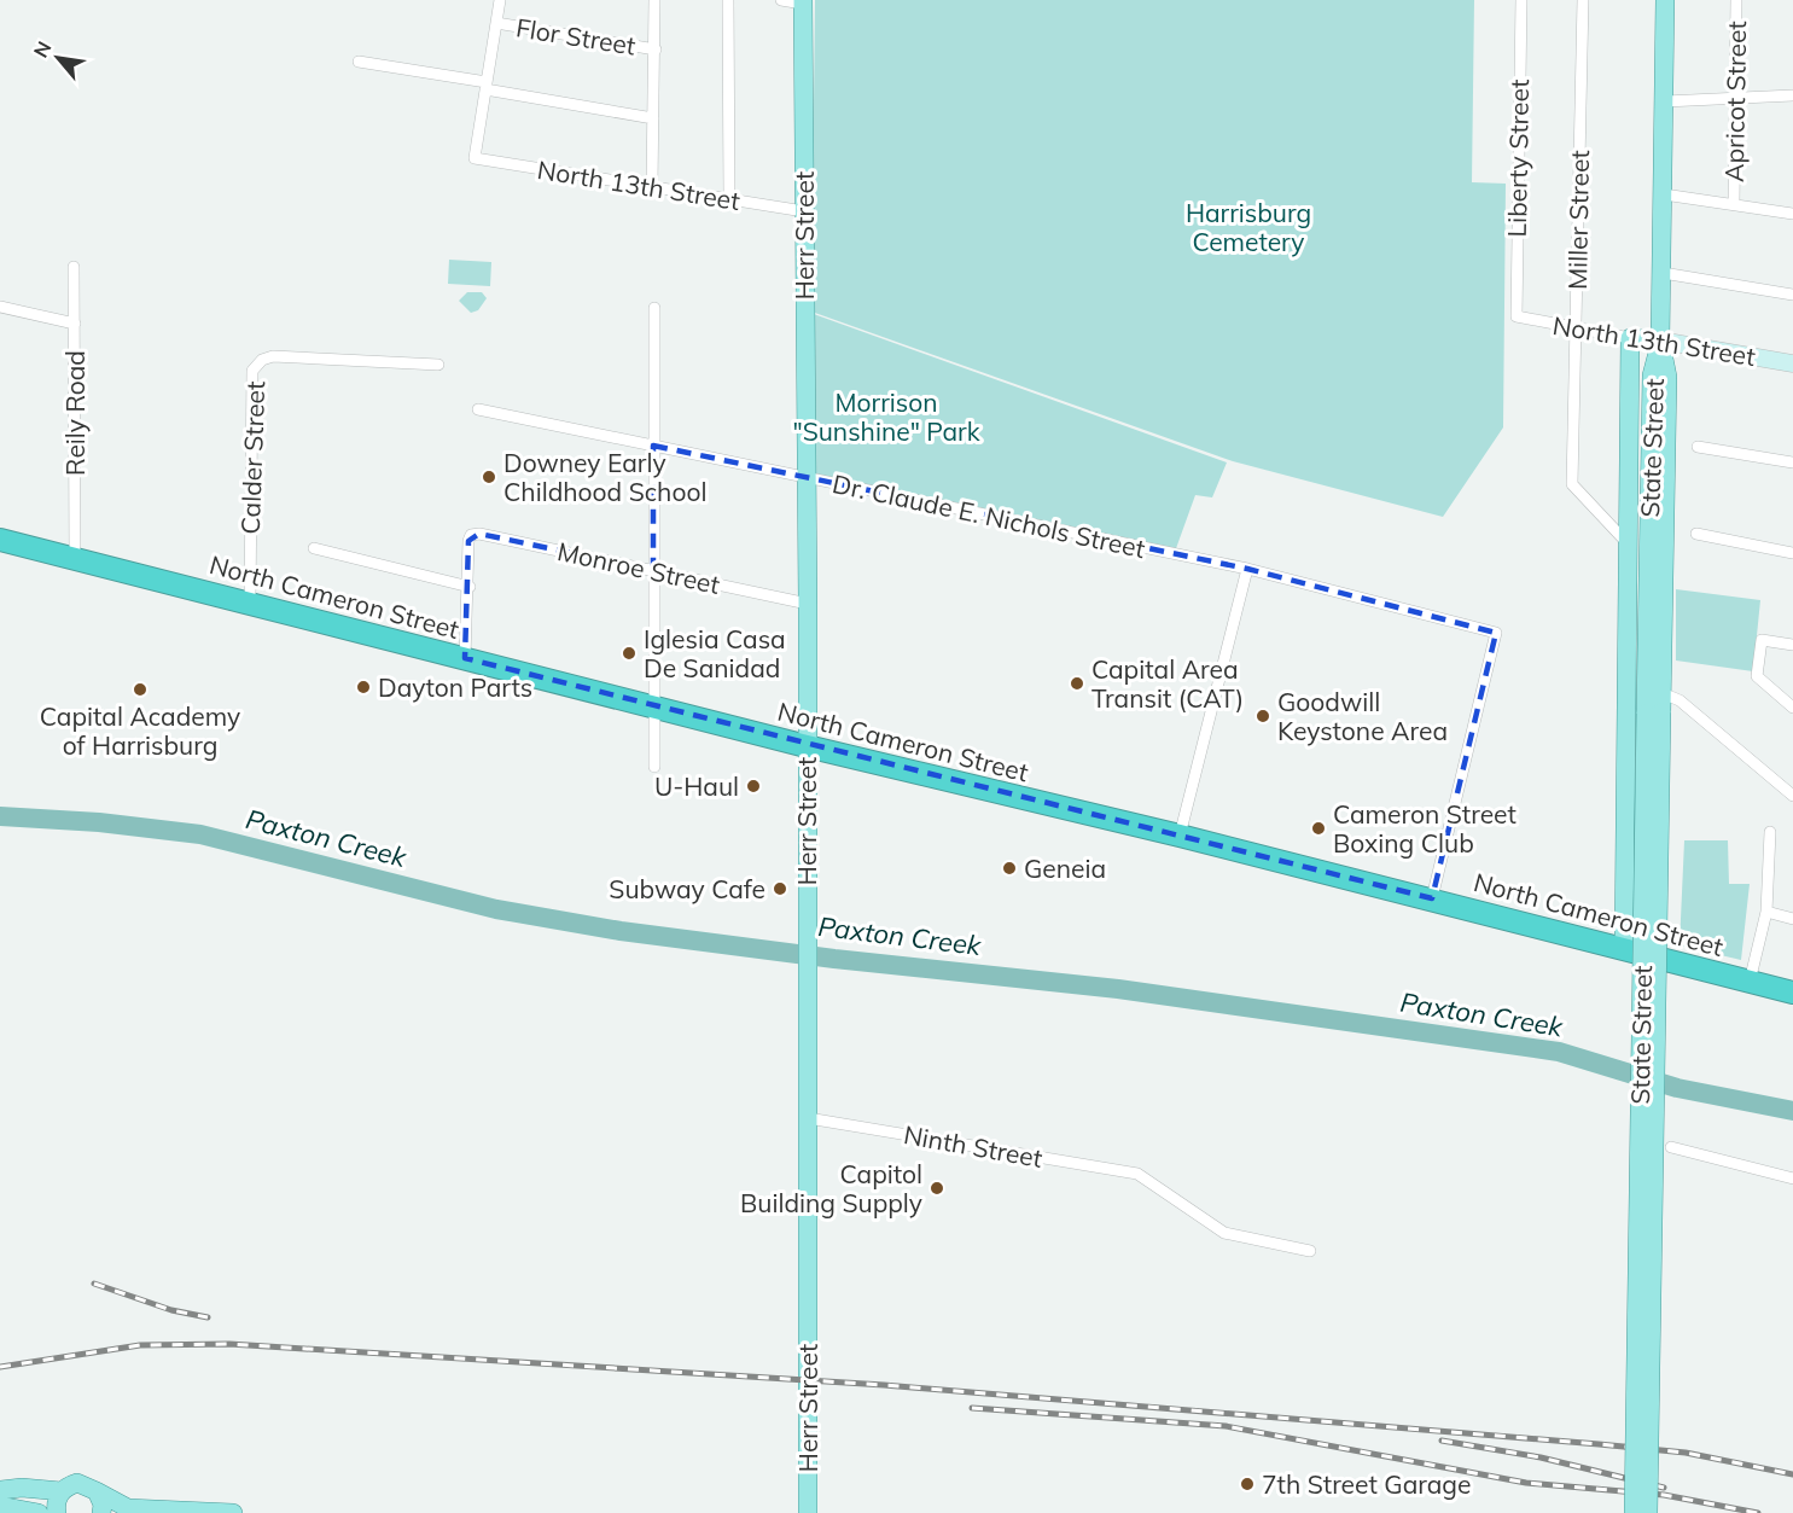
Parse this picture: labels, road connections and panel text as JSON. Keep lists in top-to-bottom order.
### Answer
{
  "streets": {
    "highway": ["North Cameron Street"],
    "main road": ["North 13th Street", "Herr Street", "State Street"],
    "street": [
      "Flor Street",
      "Apricot Street",
      "Liberty Street",
      "Miller Street",
      "Reily Road",
      "Calder Street",
      "Dr. Claude E. Nichols Street",
      "Monroe Street",
      "Ninth Street"
    ]
  },
  "crossings": [
    ["Liberty Street", "North 13th Street"],
    ["North 13th Street", "Miller Street"],
    ["North 13th Street", "Herr Street"],
    ["North 13th Street", "State Street"],
    ["Miller Street", "State Street"],
    ["Herr Street", "Dr. Claude E. Nichols Street"],
    ["Herr Street", "Monroe Street"],
    ["Herr Street", "North Cameron Street"],
    ["Herr Street", "Ninth Street"],
    ["Reily Road", "North Cameron Street"],
    ["State Street", "North Cameron Street"],
    ["Calder Street", "North Cameron Street"],
    ["Dr. Claude E. Nichols Street", "North Cameron Street"]
  ],
  "water": ["Paxton Creek"],
  "parks": ["Harrisburg Cemetery", "Morrison \"Sunshine\" Park"],
  "places": [
    "Downey Early Childhood School",
    "Iglesia Casa De Sanidad",
    "Capital Area Transit (CAT)",
    "Dayton Parts",
    "Capital Academy of Harrisburg",
    "Goodwill Keystone Area",
    "U-Haul",
    "Cameron Street Boxing Club",
    "Geneia",
    "Subway Cafe",
    "Capitol Building Supply",
    "7th Street Garage"
  ],
  "north": "top left"
}
